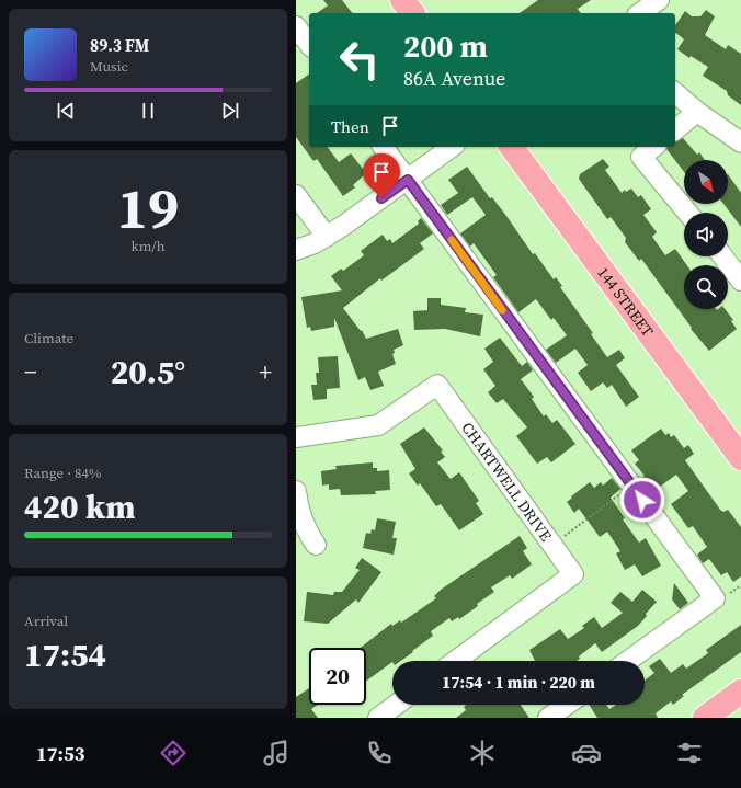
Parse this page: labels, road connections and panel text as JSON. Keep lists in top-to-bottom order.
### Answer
{
  "streets": {
    "main road": ["144 STREET"],
    "street": ["CHARTWELL DRIVE"]
  },
  "north": "bottom right",
  "page": {
    "turn": ["200 m", "86A Avenue"],
    "song": ["89.3 FM", "Music"],
    "then": "Then",
    "tile": [
      ["19", "km/h"],
      "Climate",
      ["Range · 84%", "420 km"],
      ["Arrival", "17:54"]
    ],
    "heat": ["−", "20.5°", "+"],
    "limit": "20",
    "trip": "17:54 · 1 min · 220 m",
    "tabs": "17:53"
  }
}
